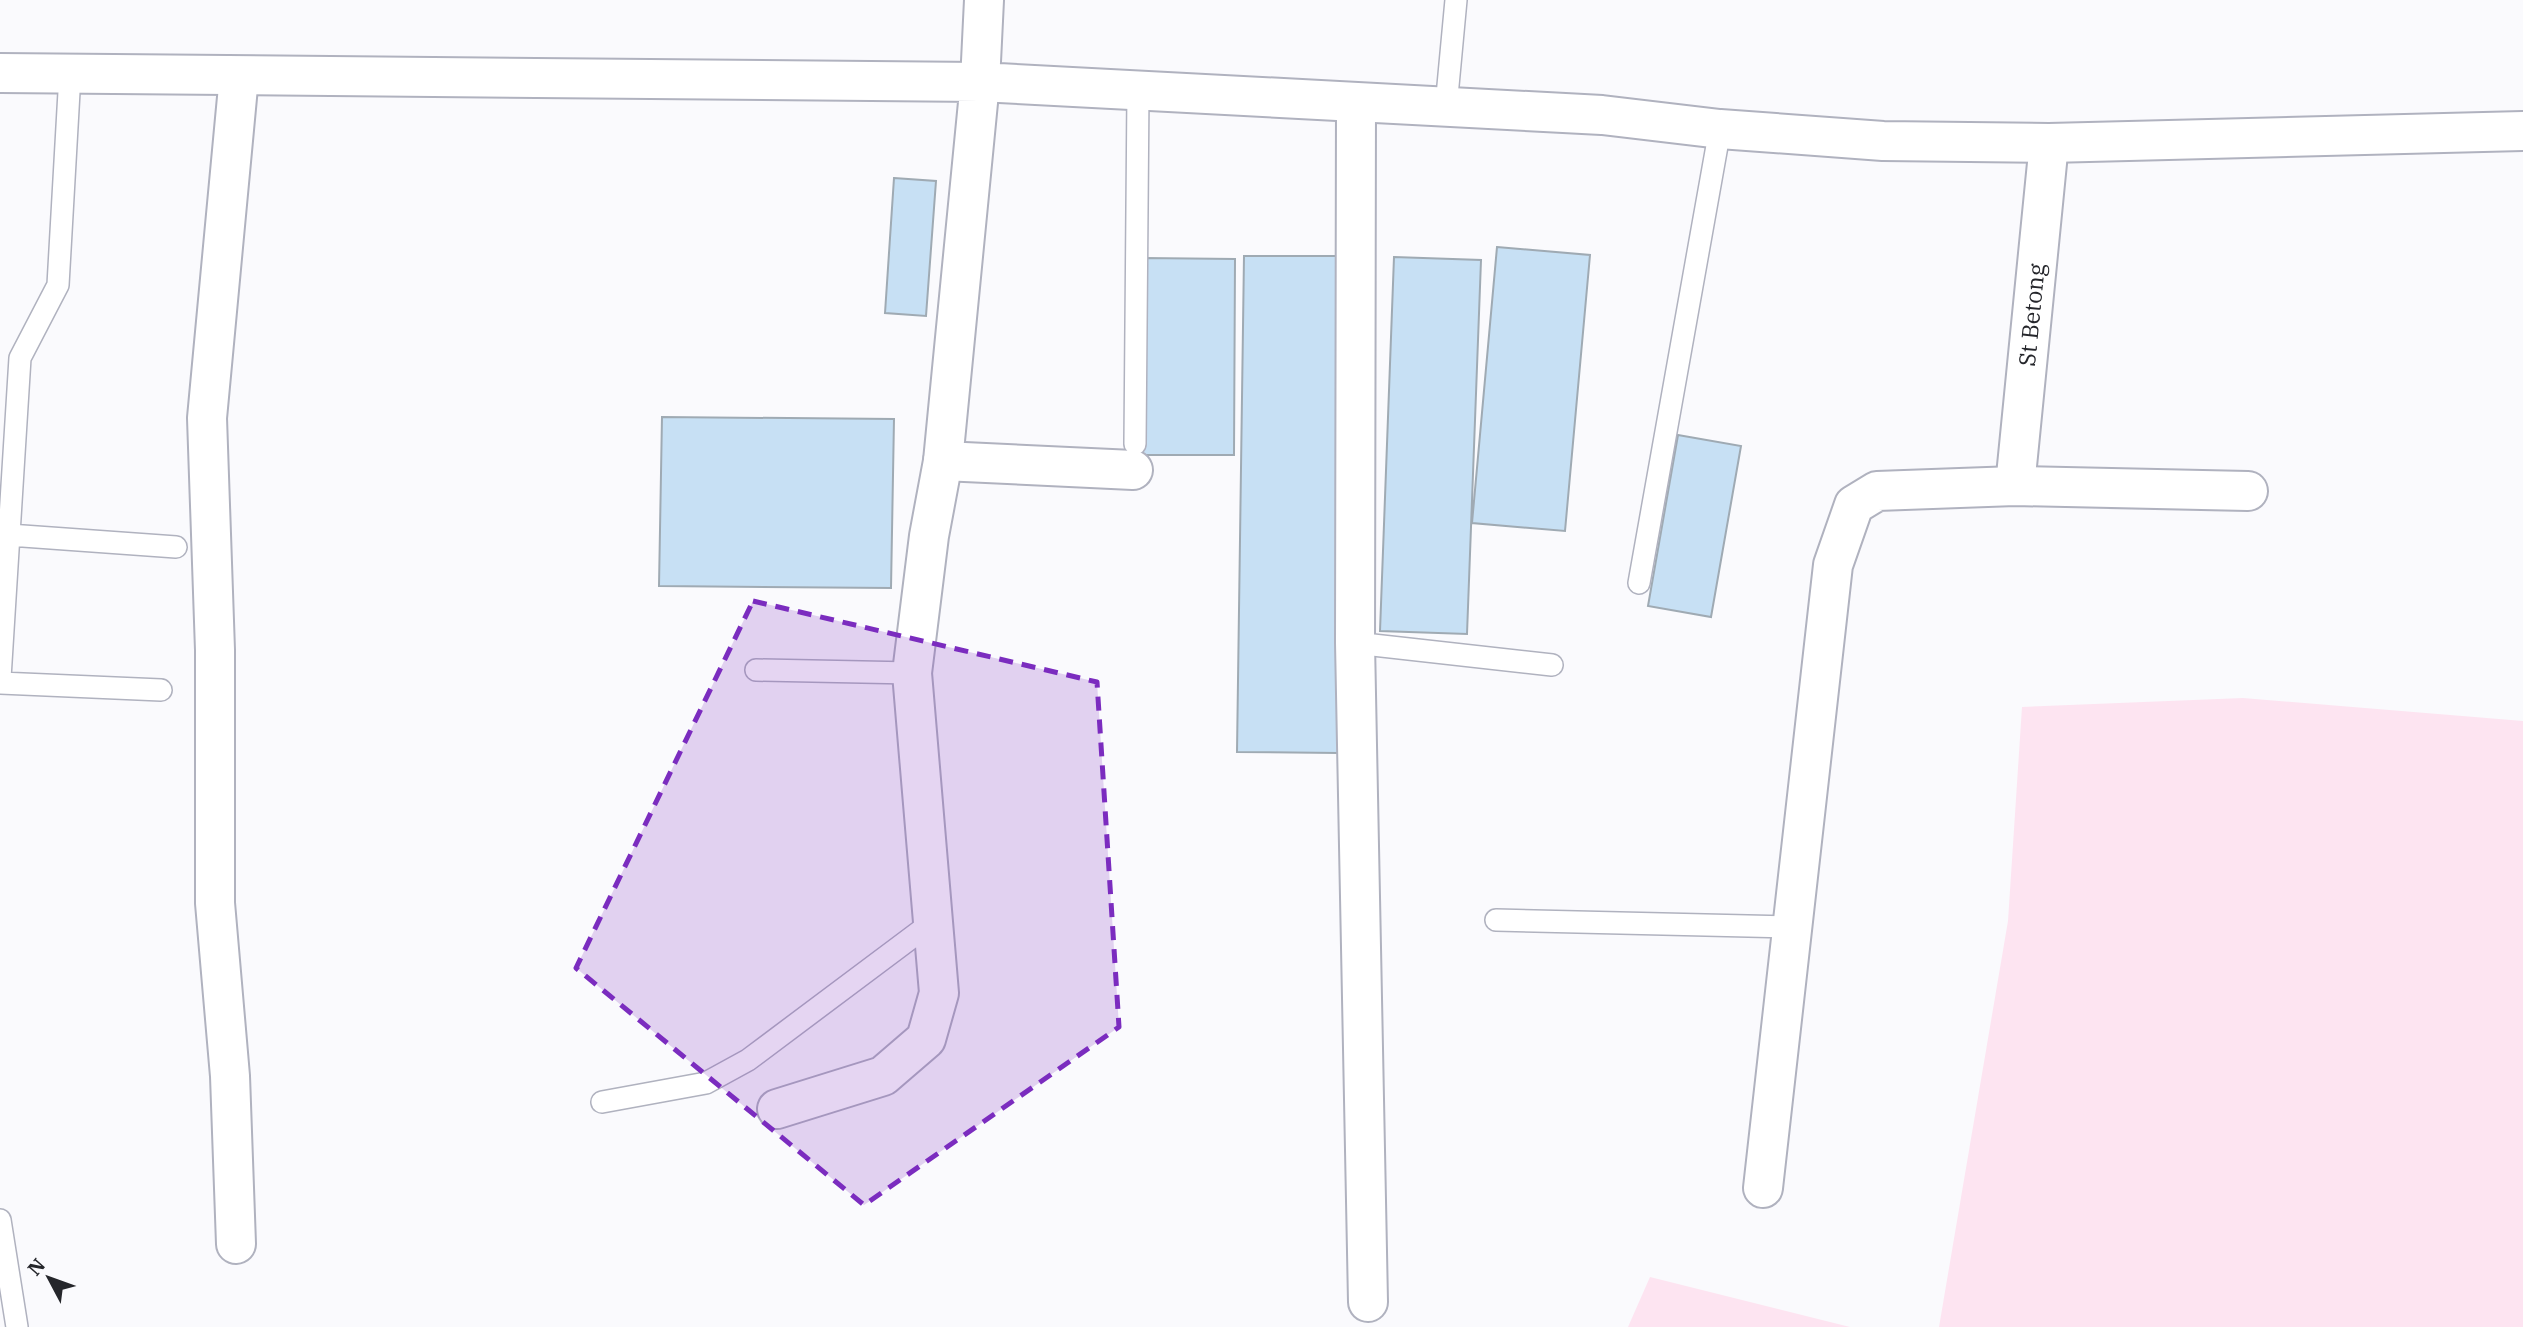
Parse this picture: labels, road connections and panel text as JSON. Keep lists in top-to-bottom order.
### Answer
{
  "streets": {
    "street": ["St Betong"]
  },
  "north": "top left"
}
